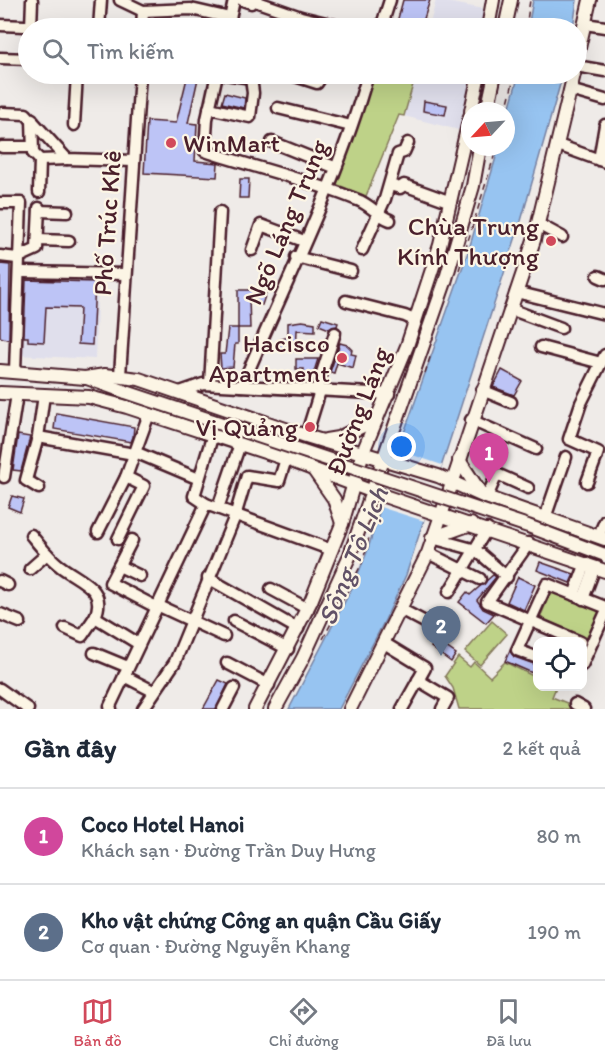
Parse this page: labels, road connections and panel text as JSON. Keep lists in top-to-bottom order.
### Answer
{
  "streets": {
    "main road": ["Đường Láng"],
    "street": ["Ngõ Láng Trung", "Phố Trúc Khê"]
  },
  "water": ["Sông Tô Lịch"],
  "places": [
    "WinMart",
    "Chùa Trung Kính Thượng",
    "Hacisco Apartment",
    "Vị Quảng"
  ],
  "north": "bottom left",
  "page": {
    "search": "Tìm kiếm",
    "pins": ["1", "2"],
    "heading": ["Gần đây", "2 kết quả"],
    "list": [
      {
        "mark": "1",
        "name": "Coco Hotel Hanoi",
        "note": "Khách sạn · Đường Trần Duy Hưng",
        "value": "80 m"
      },
      {
        "mark": "2",
        "name": "Kho vật chứng Công an quận Cầu Giấy",
        "note": "Cơ quan · Đường Nguyễn Khang",
        "value": "190 m"
      }
    ],
    "nav": ["Bản đồ", "Chỉ đường", "Đã lưu"]
  }
}
